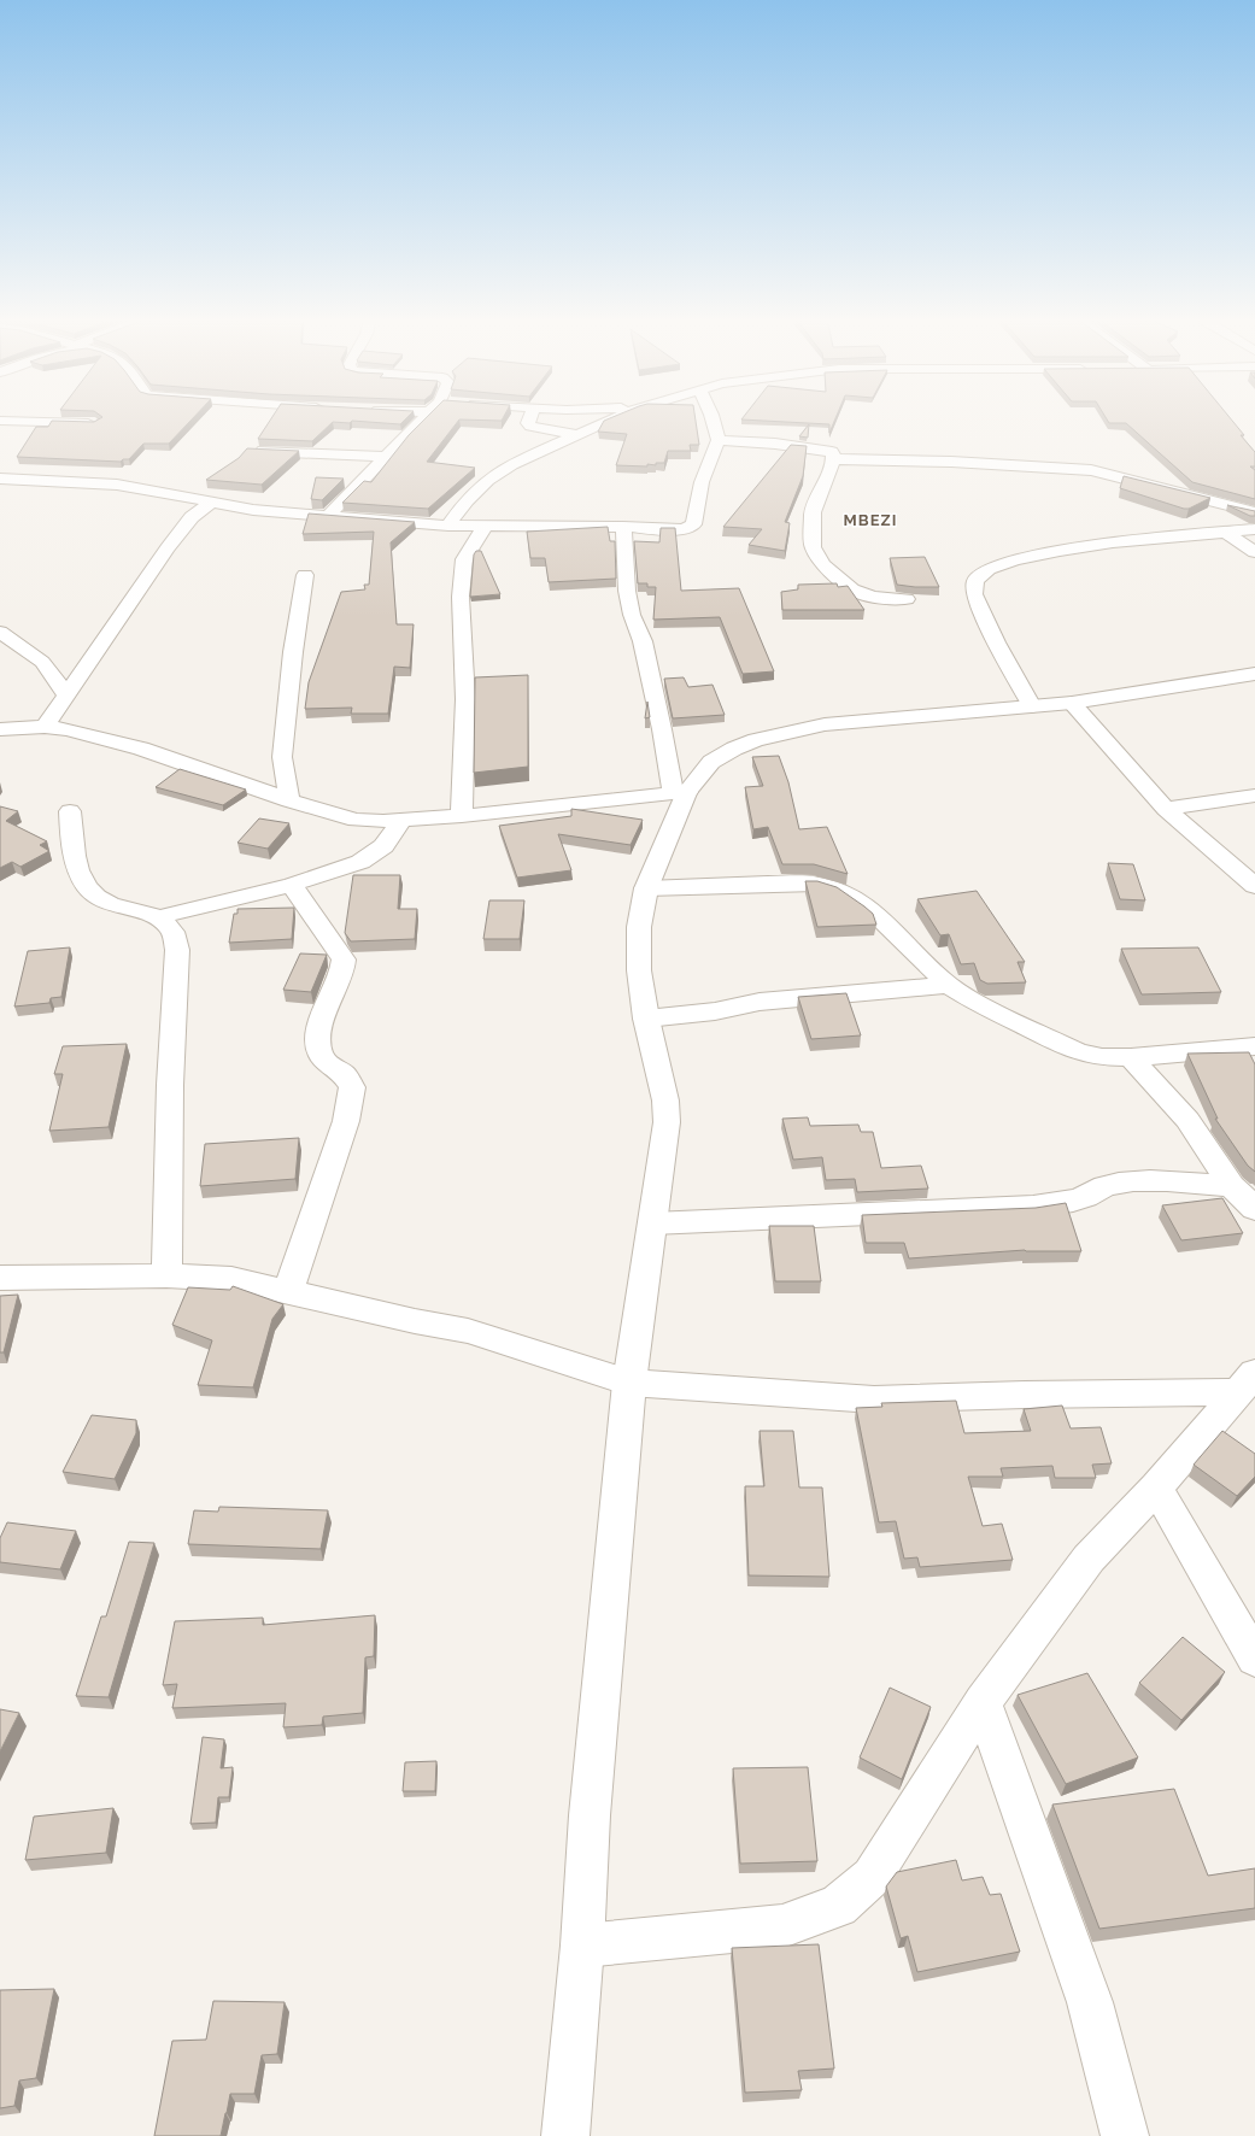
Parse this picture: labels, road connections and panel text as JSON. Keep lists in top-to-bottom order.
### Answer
{
  "districts": ["MBEZI"]
}
